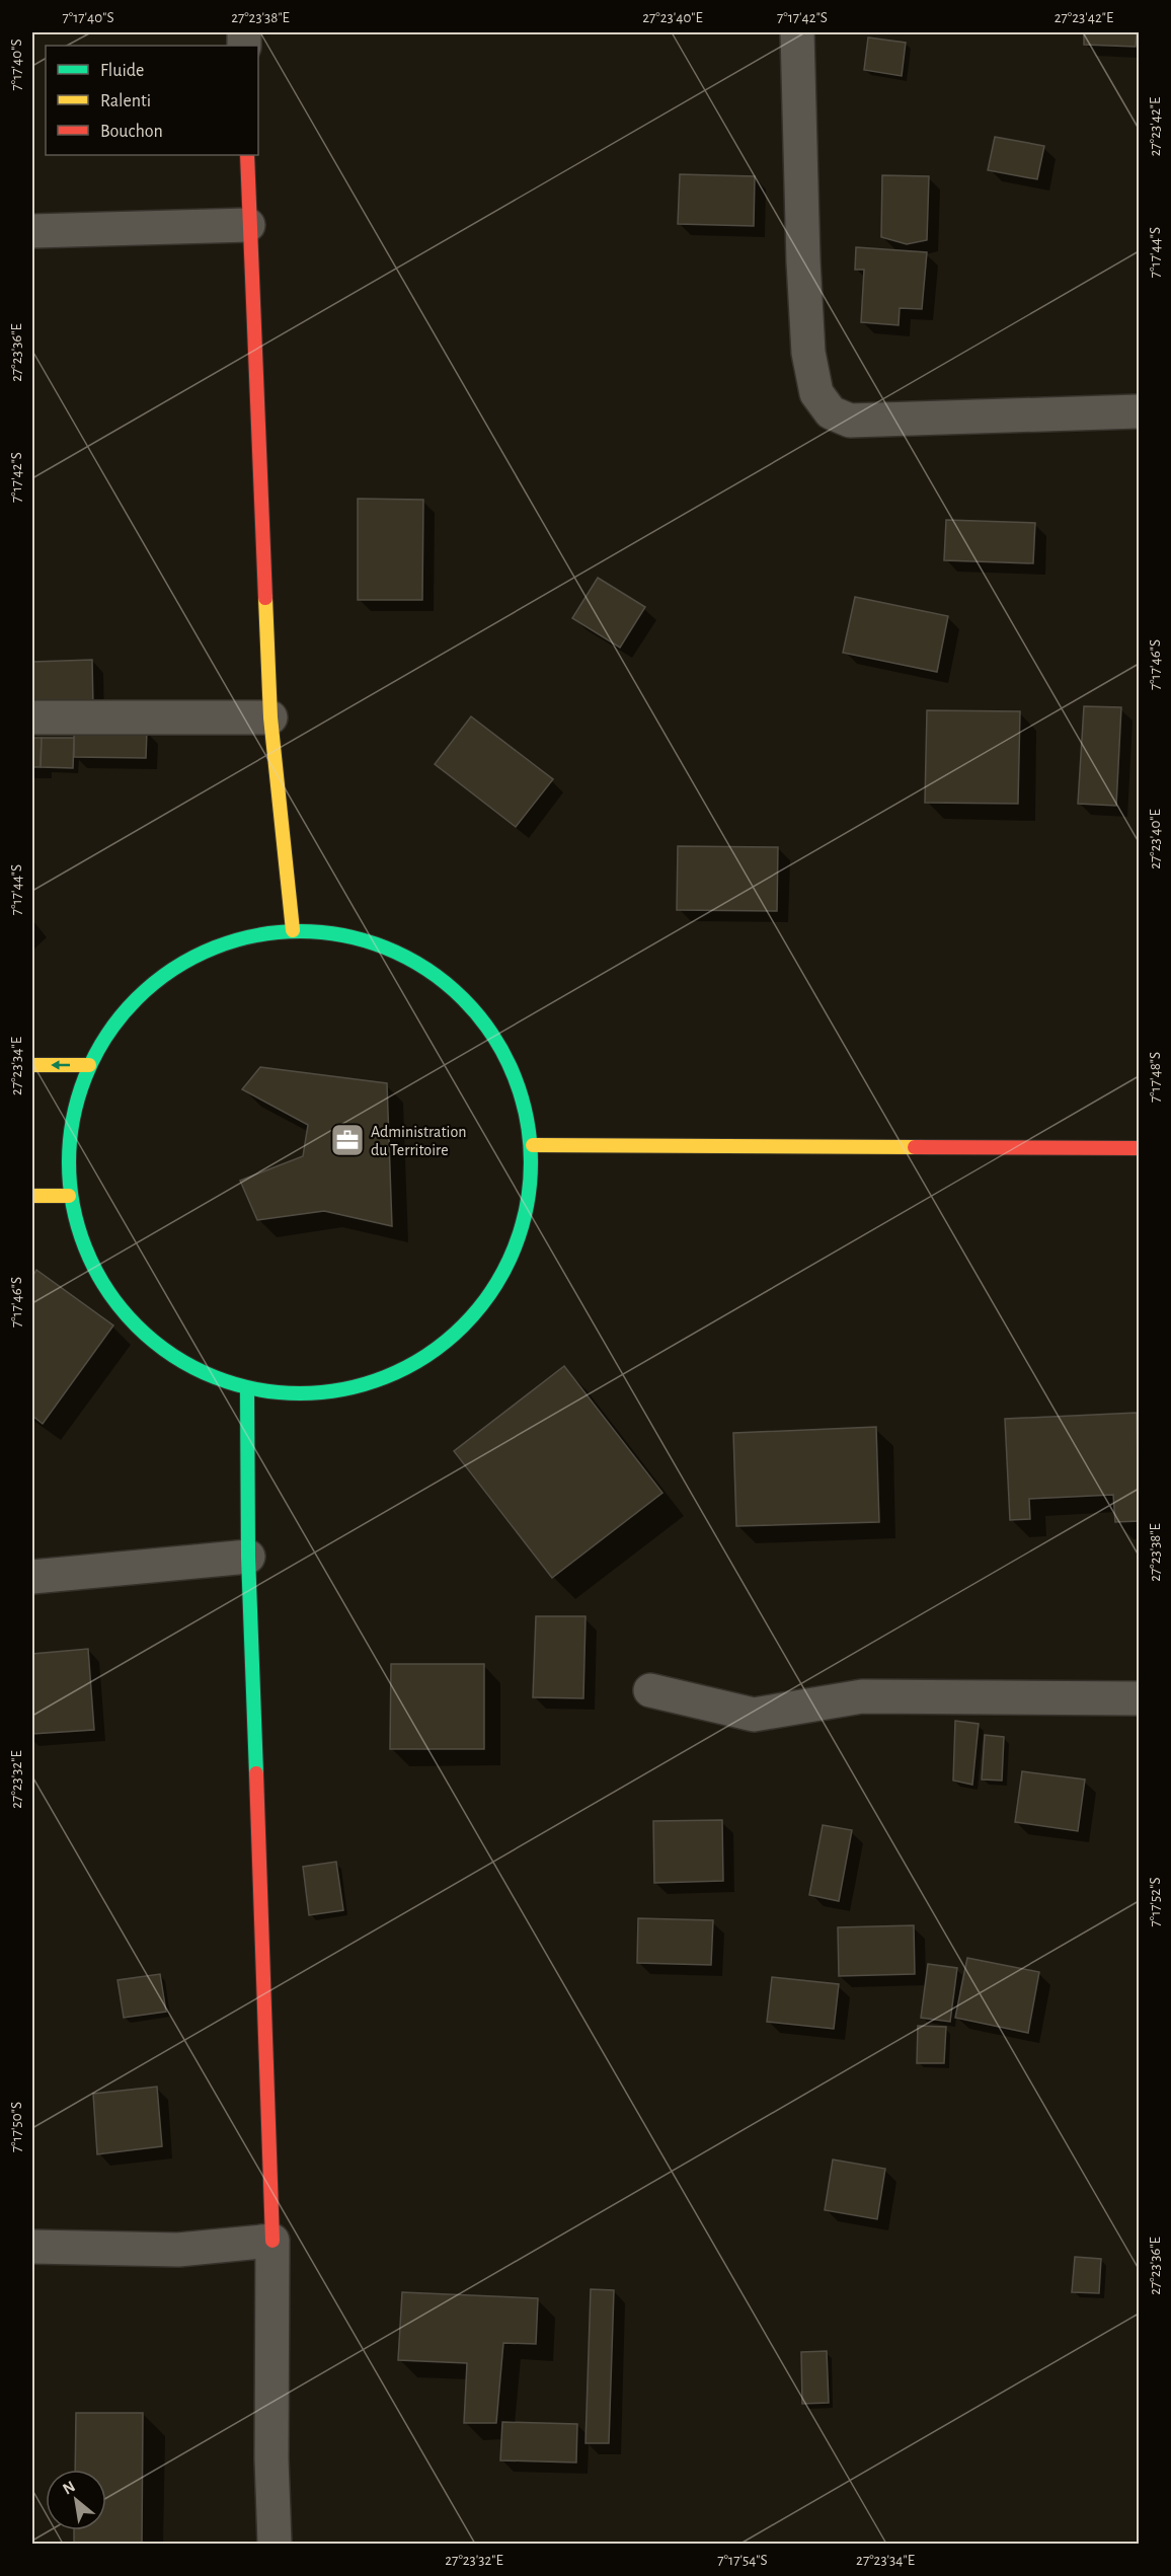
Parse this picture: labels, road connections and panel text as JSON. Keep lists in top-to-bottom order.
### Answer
{
  "places": {
    "office": ["Administration du Territoire"]
  },
  "legend": ["Fluide", "Ralenti", "Bouchon"],
  "north": "top left",
  "coordinates": [
    "7°17'40\"S",
    "27°23'38\"E",
    "27°23'40\"E",
    "7°17'42\"S",
    "27°23'42\"E",
    "7°17'44\"S",
    "27°23'36\"E",
    "7°17'46\"S",
    "27°23'34\"E",
    "7°17'48\"S",
    "27°23'32\"E",
    "7°17'52\"S",
    "7°17'50\"S",
    "7°17'54\"S"
  ]
}
